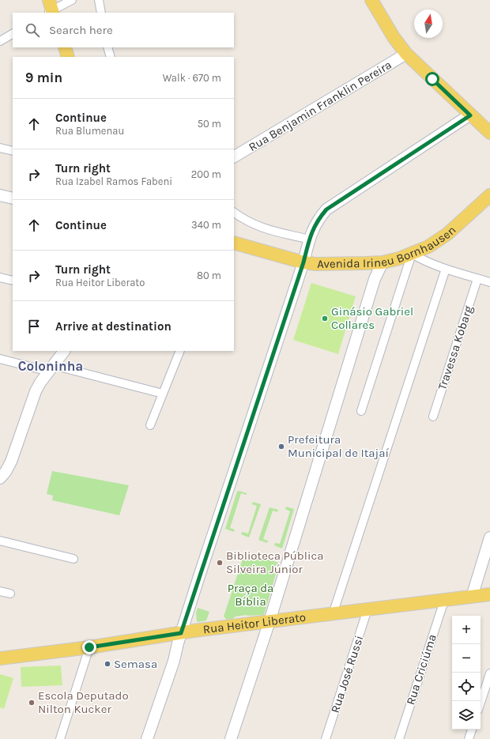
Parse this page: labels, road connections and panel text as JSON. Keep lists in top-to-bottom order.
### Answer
{
  "streets": {
    "main road": ["Rua Benjamin Franklin Pereira", "Avenida Irineu Bornhausen", "Rua Heitor Liberato"],
    "street": ["Travessa Kobarg", "Rua Criciúma", "Rua José Russi"]
  },
  "crossings": [
    ["Rua Heitor Liberato", "Rua Criciúma"],
    ["Rua Heitor Liberato", "Rua José Russi"]
  ],
  "districts": ["Coloninha"],
  "parks": ["Praça da Bíblia"],
  "places": [
    "Ginásio Gabriel Collares",
    "Prefeitura Municipal de Itajaí",
    "Biblioteca Pública Silveira Júnior",
    "Semasa",
    "Escola Deputado Nilton Kucker"
  ],
  "north": "top",
  "page": {
    "search": "Search here",
    "heading": ["9 min", "Walk · 670 m"],
    "list": [
      ["Continue", "Rua Blumenau", "50 m"],
      ["Turn right", "Rua Izabel Ramos Fabeni", "200 m"],
      ["Continue", "340 m"],
      ["Turn right", "Rua Heitor Liberato", "80 m"],
      "Arrive at destination"
    ],
    "map_buttons": ["+", "−"]
  }
}
